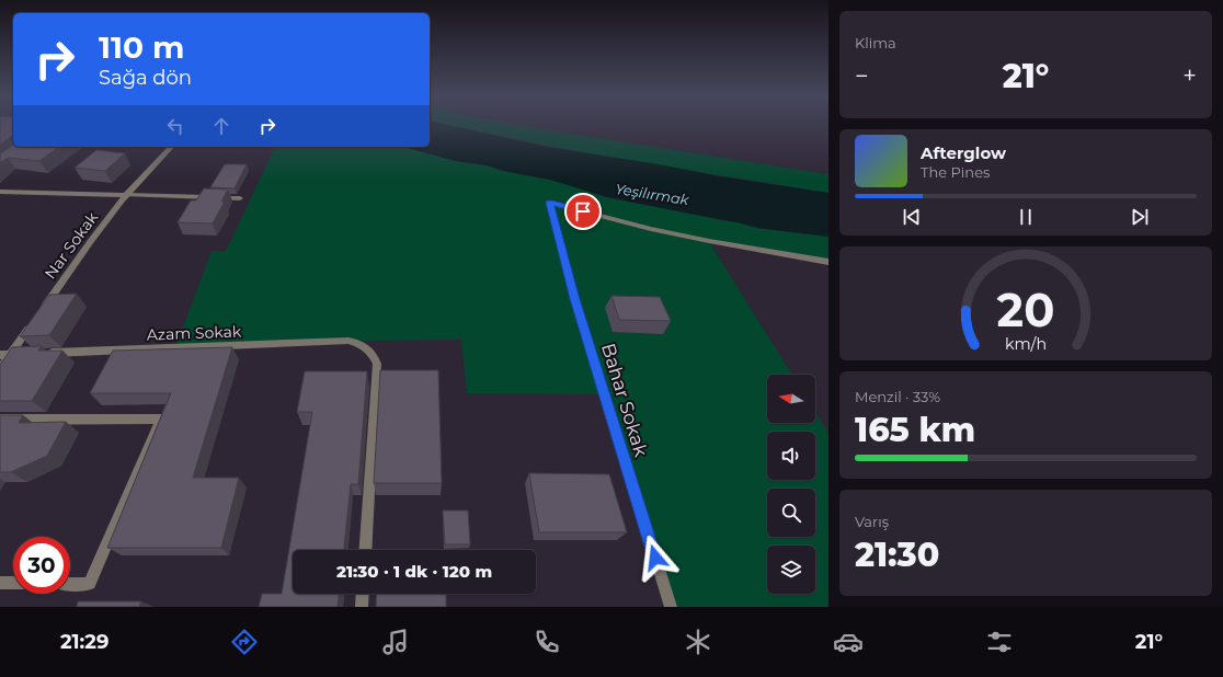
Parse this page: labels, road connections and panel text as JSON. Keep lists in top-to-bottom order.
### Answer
{
  "streets": {
    "street": ["Nar Sokak", "Azam Sokak", "Bahar Sokak"]
  },
  "water": ["Yeşilırmak"],
  "north": "left",
  "page": {
    "tile": [
      "Klima",
      ["Menzil · 33%", "165 km"],
      ["Varış", "21:30"]
    ],
    "turn": ["110 m", "Sağa dön"],
    "heat": ["−", "21°", "+"],
    "song": ["Afterglow", "The Pines"],
    "limit": "30",
    "trip": "21:30 · 1 dk · 120 m",
    "tabs": ["21:29", "21°"],
    "gauge": ["20", "km/h"]
  }
}
